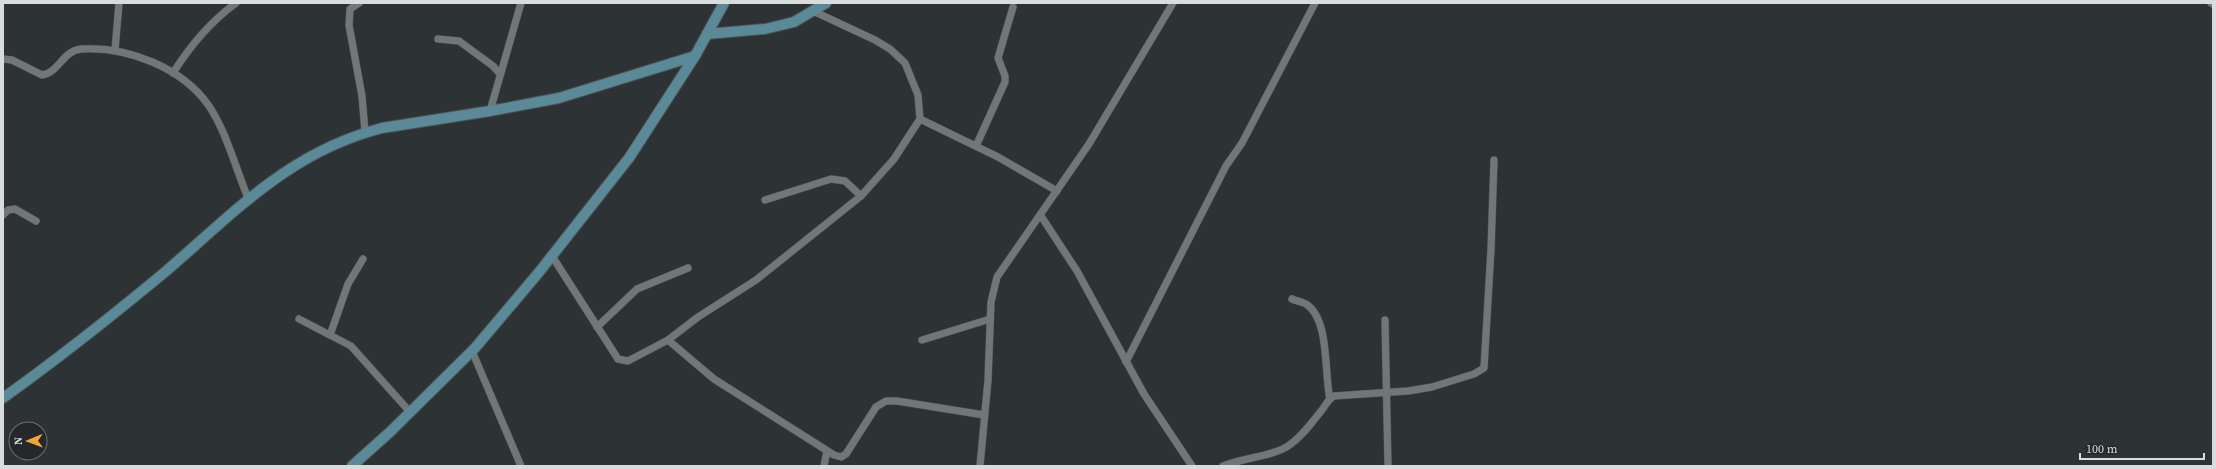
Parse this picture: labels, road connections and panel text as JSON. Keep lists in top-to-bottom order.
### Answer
{
  "scale_bar": "100 m",
  "north": "left"
}
